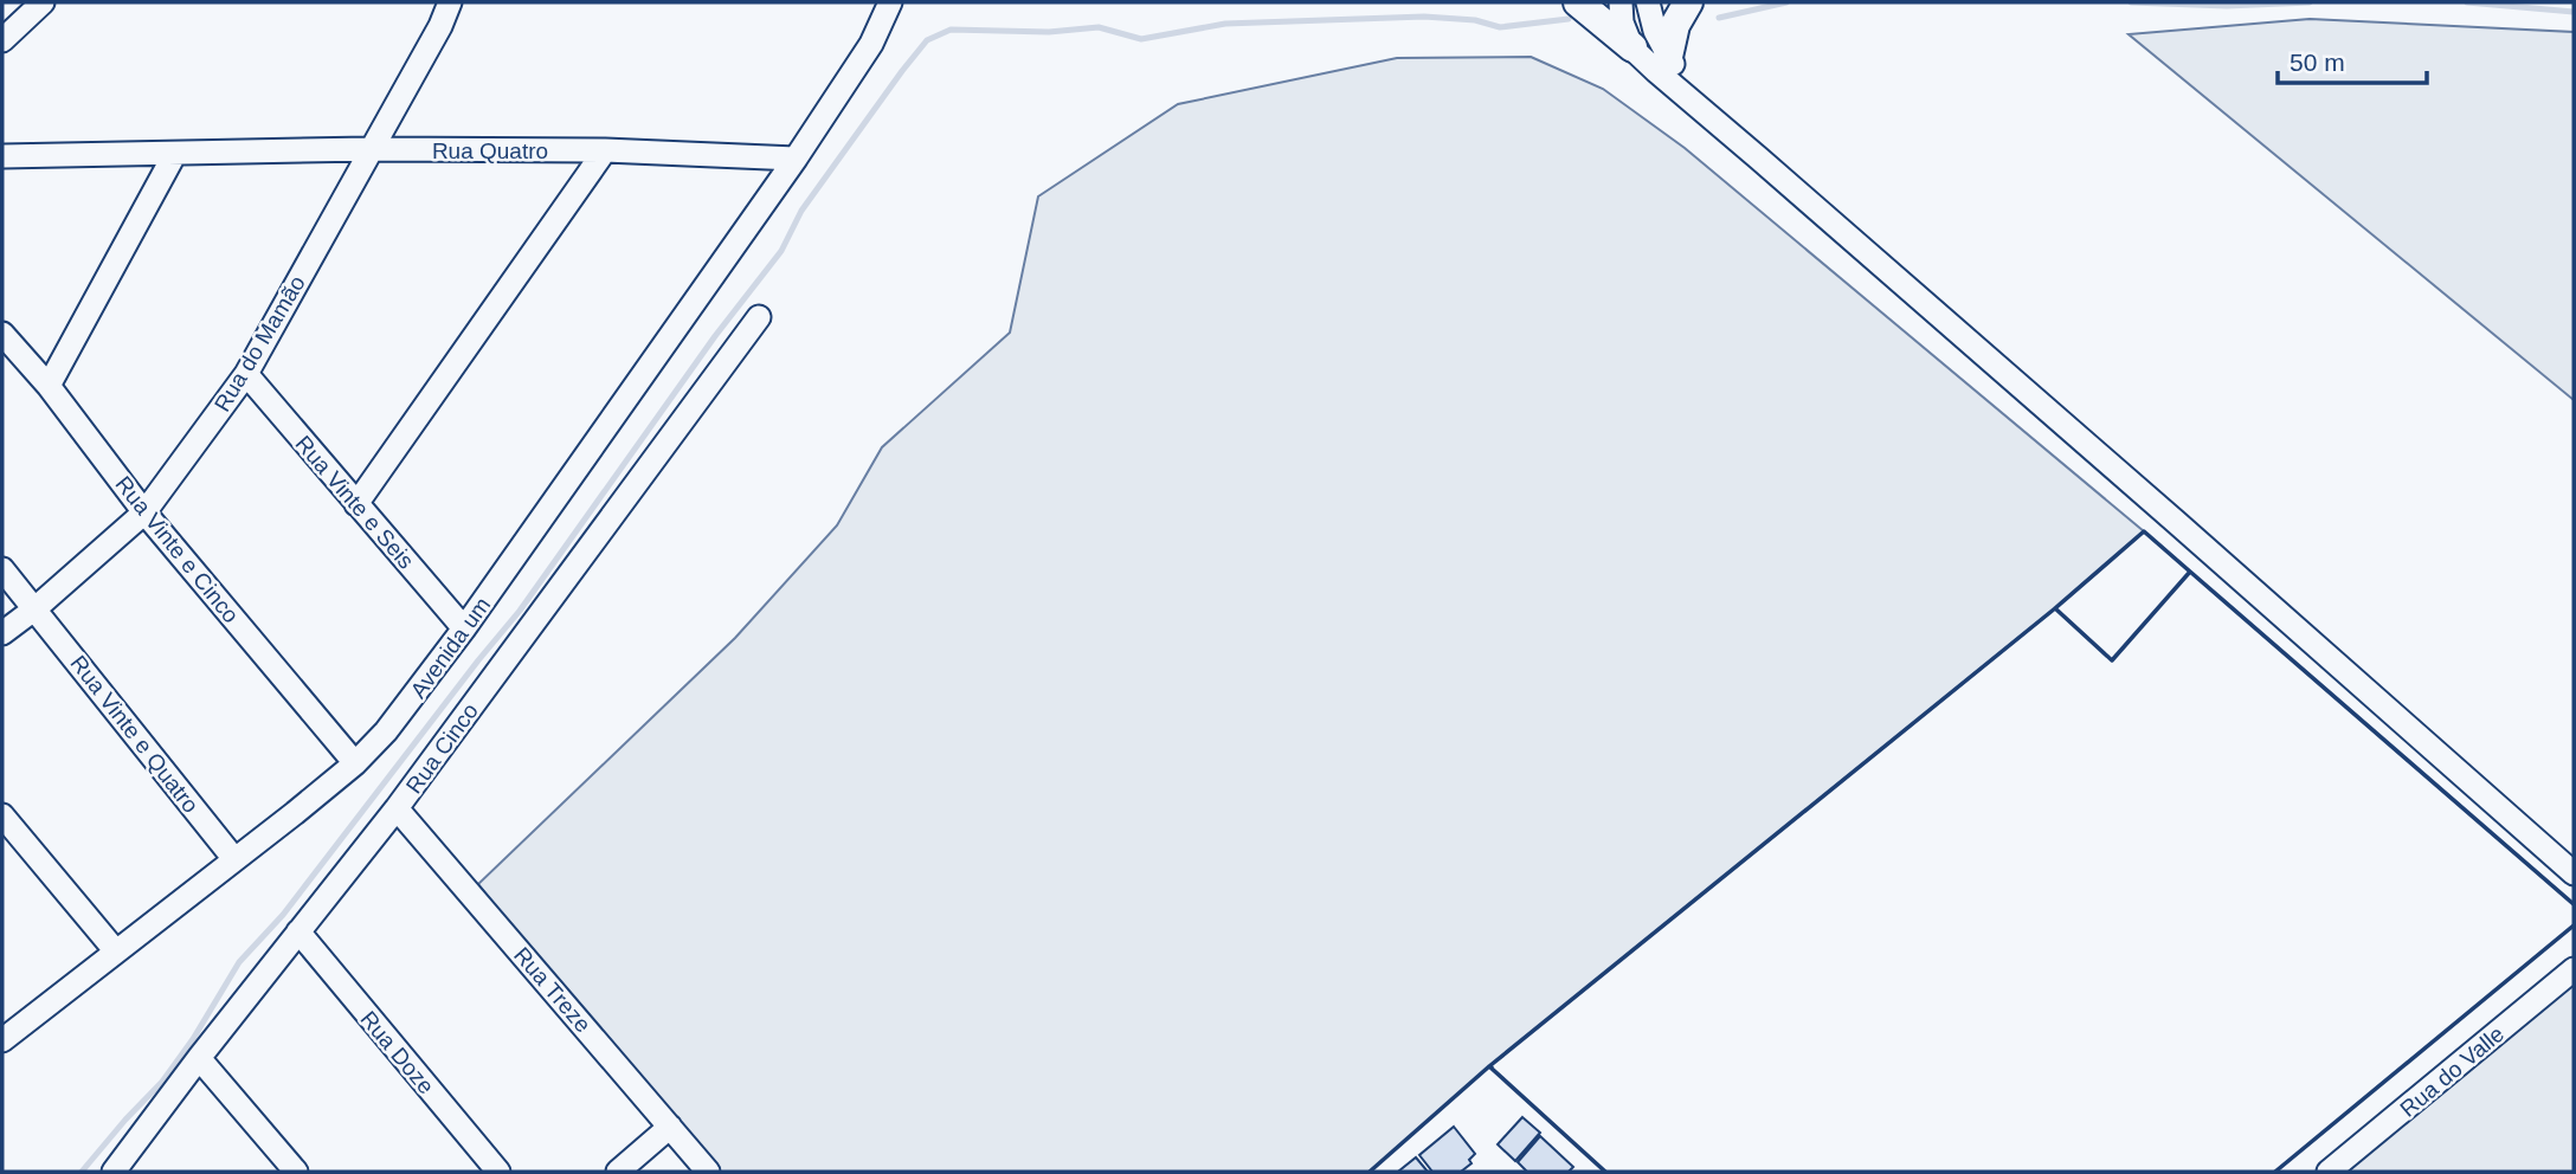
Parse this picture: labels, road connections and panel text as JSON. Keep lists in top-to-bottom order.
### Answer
{
  "streets": {
    "street": [
      "Rua Quatro",
      "Rua do Mamão",
      "Rua Vinte e Seis",
      "Rua Vinte e Cinco",
      "Avenida um",
      "Rua Vinte e Quatro",
      "Rua Cinco",
      "Rua Treze",
      "Rua Doze",
      "Rua do Valle"
    ]
  },
  "crossings": [
    ["Rua Quatro", "Rua do Mamão"],
    ["Rua Quatro", "Avenida um"],
    ["Rua do Mamão", "Rua Vinte e Seis"],
    ["Rua do Mamão", "Rua Vinte e Cinco"],
    ["Rua do Mamão", "Rua Vinte e Quatro"],
    ["Rua Vinte e Seis", "Avenida um"],
    ["Rua Vinte e Cinco", "Avenida um"],
    ["Avenida um", "Rua Vinte e Quatro"],
    ["Rua Cinco", "Rua Treze"],
    ["Rua Cinco", "Rua Doze"]
  ],
  "scale_bar": "50 m"
}
